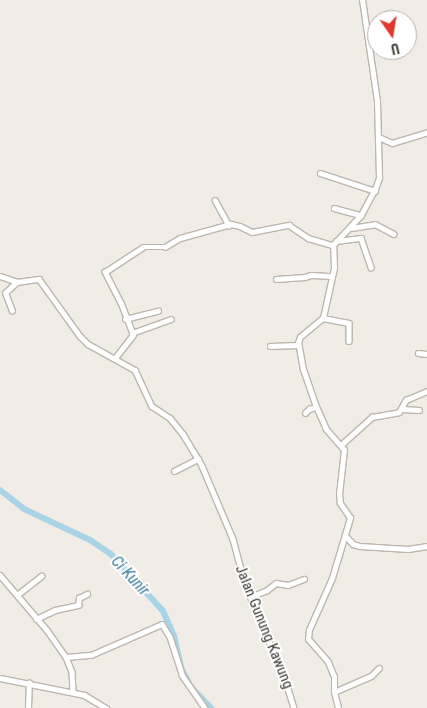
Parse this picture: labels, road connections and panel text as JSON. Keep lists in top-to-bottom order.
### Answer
{
  "streets": {
    "street": ["Jalan Gunung Kawung"]
  },
  "water": ["Ci Kunir"],
  "north": "bottom"
}
